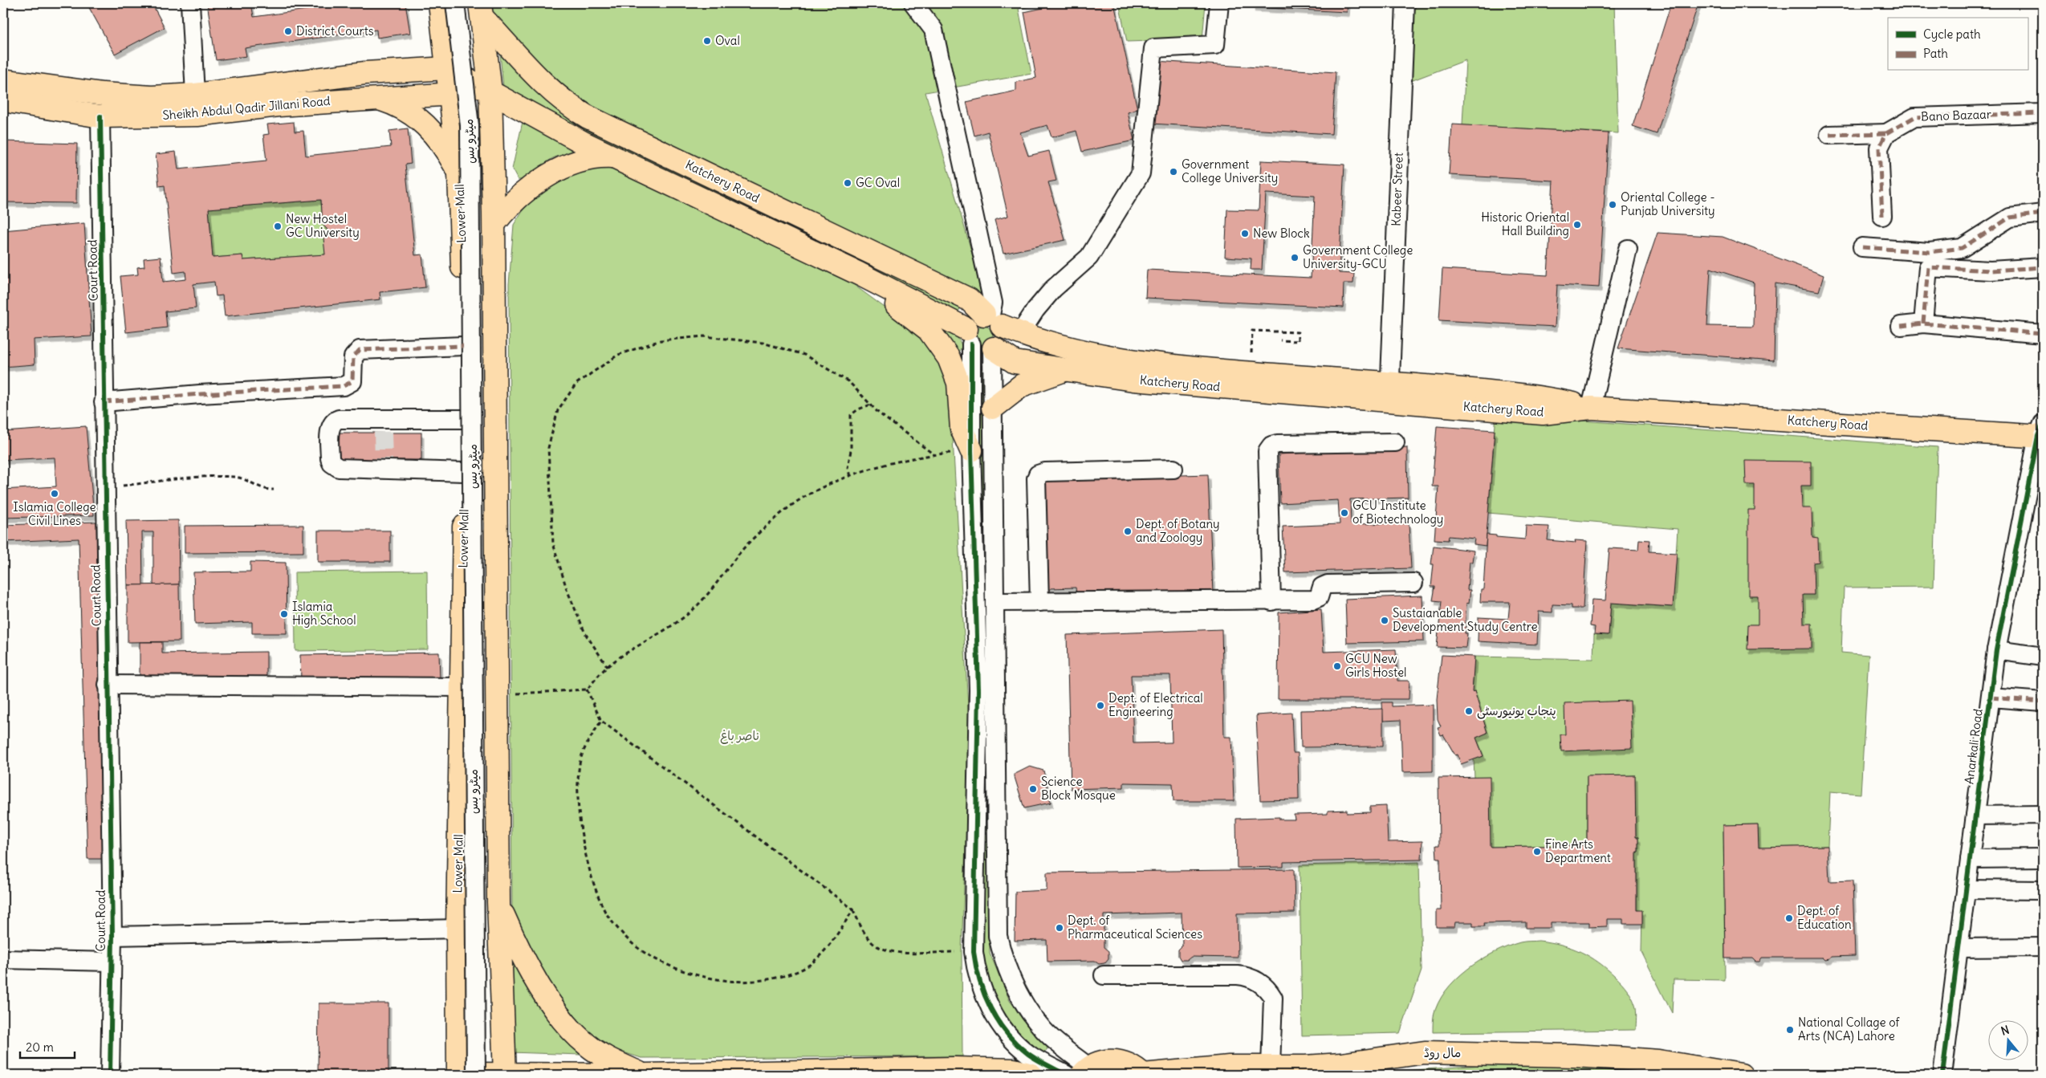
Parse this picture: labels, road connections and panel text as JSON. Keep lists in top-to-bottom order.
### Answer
{
  "streets": {
    "main road": [
      "Sheikh Abdul Qadir Jillani Road",
      "Katchery Road",
      "Lower Mall",
      "مال روڈ"
    ],
    "street": [
      "Bano Bazaar",
      "میٹرو بس",
      "Kabeer Street",
      "Court Road",
      "Anarkali Road"
    ]
  },
  "crossings": [
    ["Sheikh Abdul Qadir Jillani Road", "Katchery Road"],
    ["Sheikh Abdul Qadir Jillani Road", "Lower Mall"],
    ["Sheikh Abdul Qadir Jillani Road", "Court Road"],
    ["میٹرو بس", "Lower Mall"],
    ["Katchery Road", "Kabeer Street"],
    ["Katchery Road", "Lower Mall"],
    ["Katchery Road", "Anarkali Road"]
  ],
  "parks": ["ناصر باغ"],
  "places": [
    "District Courts",
    "Oval",
    "Government College University",
    "GC Oval",
    "Oriental College - Punjab University",
    "Historic Oriental Hall Building",
    "New Hostel GC University",
    "New Block",
    "Government College University-GCU",
    "Islamia College Civil Lines",
    "GCU Institute of Biotechnology",
    "Dept. of Botany and Zoology",
    "Islamia High School",
    "Sustaianable Development Study Centre",
    "GCU New Girls Hostel",
    "Dept. of Electrical Engineering",
    "پنجاب یونیورسٹی",
    "Science Block Mosque",
    "Fine Arts Department",
    "Dept. of Education",
    "Dept. of Pharmaceutical Sciences",
    "National Collage of Arts (NCA) Lahore"
  ],
  "legend": ["Cycle path", "Path"],
  "scale_bar": "20 m",
  "north": "top"
}
